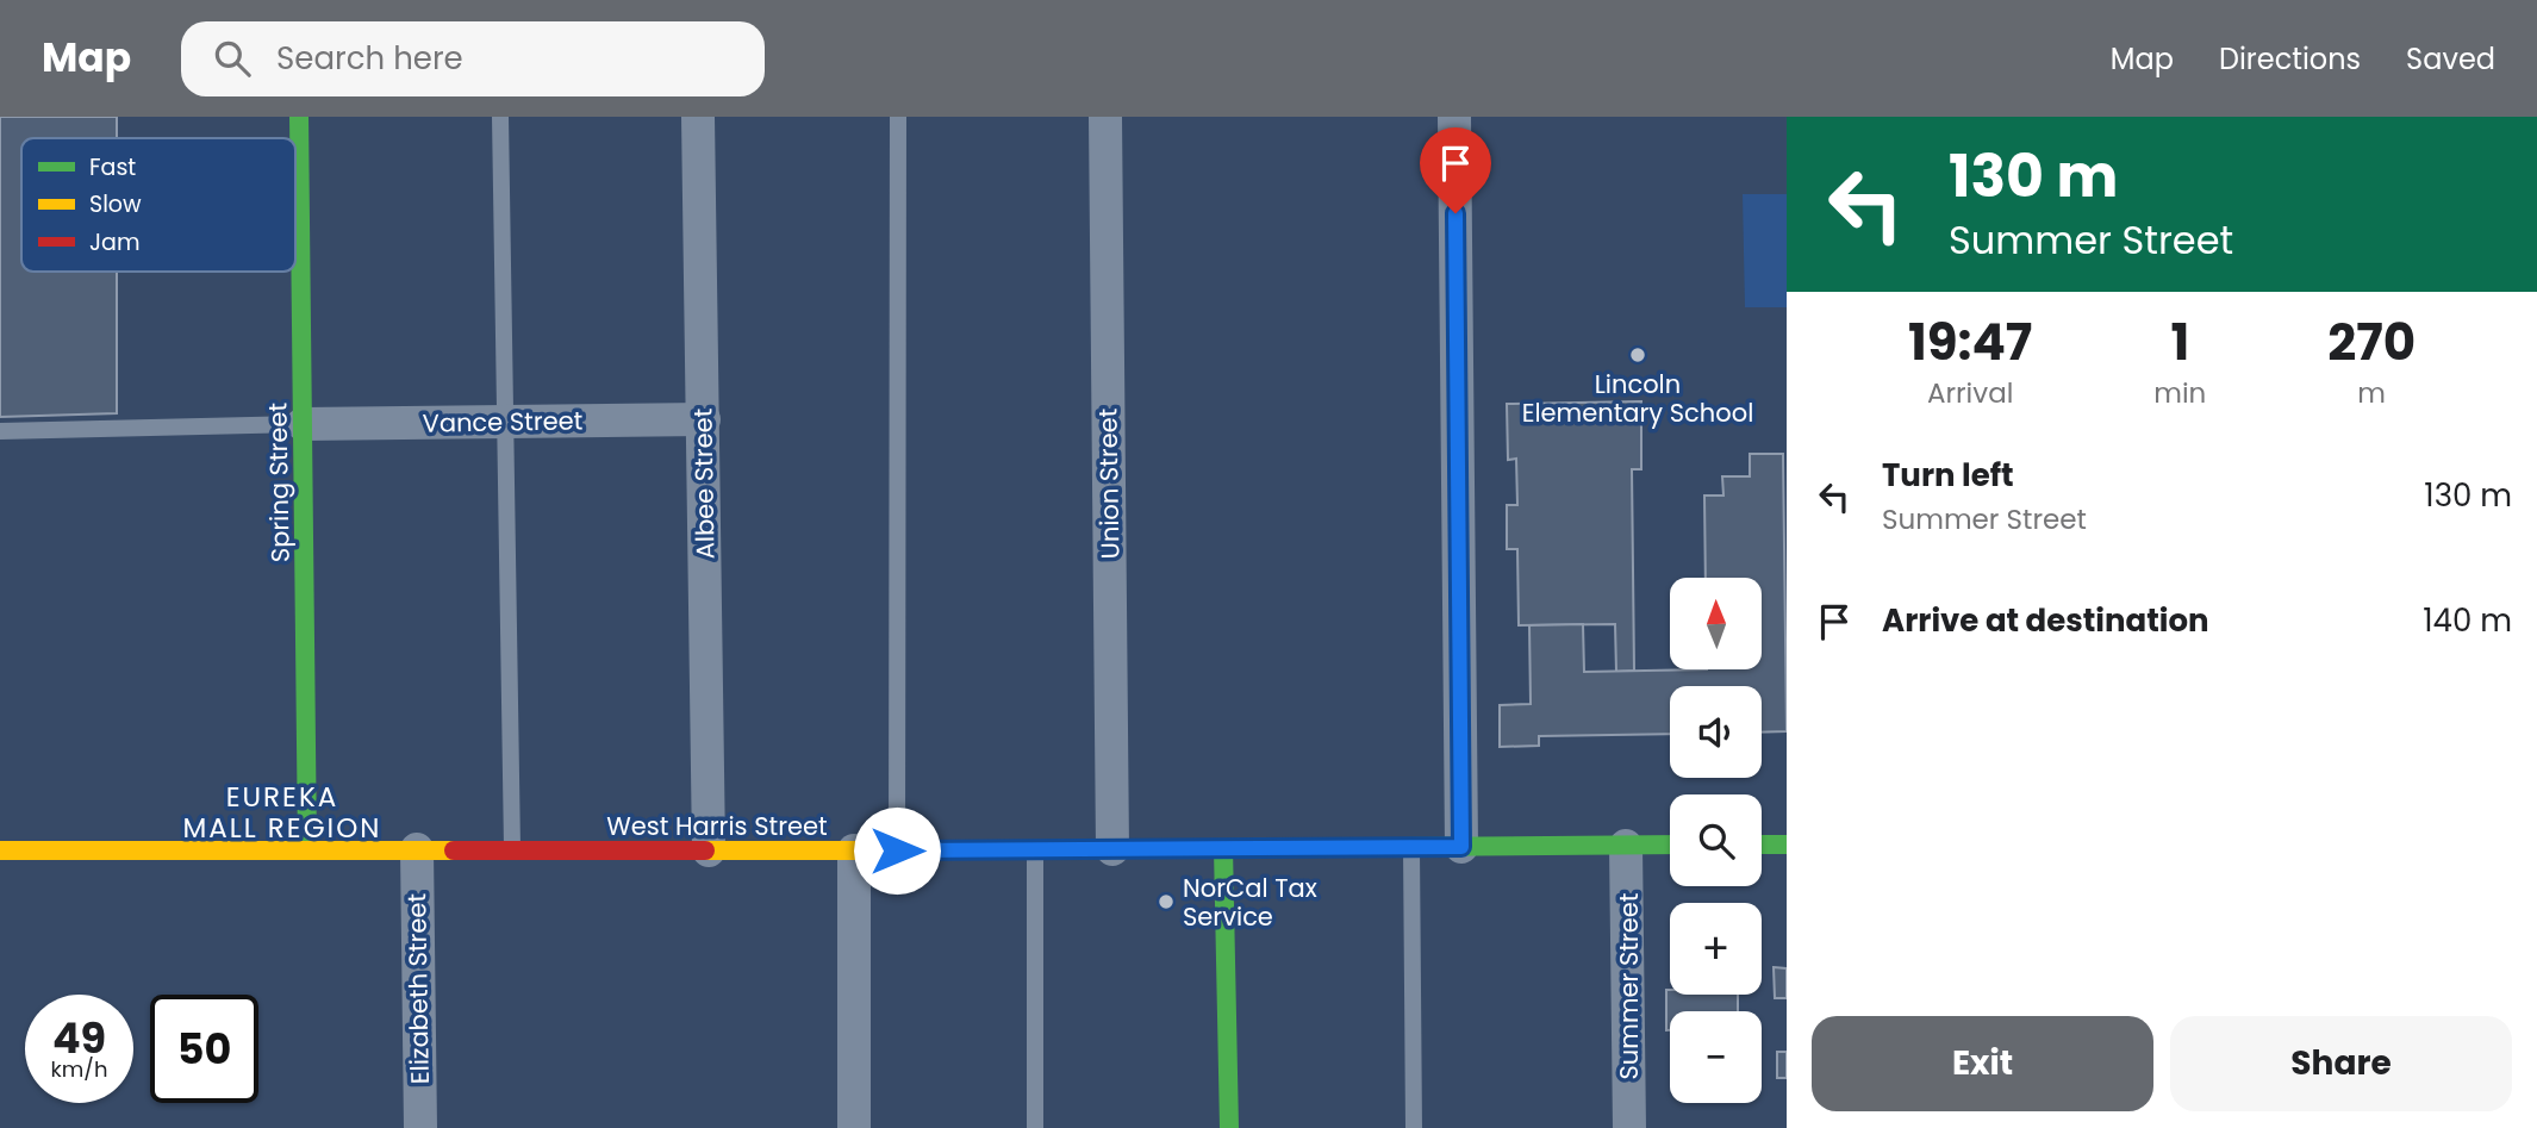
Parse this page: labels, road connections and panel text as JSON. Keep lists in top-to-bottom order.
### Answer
{
  "streets": {
    "main road": ["Spring Street", "West Harris Street"],
    "street": [
      "Vance Street",
      "Albee Street",
      "Union Street",
      "Summer Street",
      "Elizabeth Street"
    ]
  },
  "crossings": [
    ["Vance Street", "Spring Street"],
    ["Vance Street", "Albee Street"],
    ["Spring Street", "West Harris Street"],
    ["Albee Street", "West Harris Street"],
    ["Union Street", "West Harris Street"],
    ["West Harris Street", "Summer Street"],
    ["West Harris Street", "Elizabeth Street"]
  ],
  "districts": ["EUREKA MALL REGION"],
  "places": ["Lincoln Elementary School", "NorCal Tax Service"],
  "legend": ["Fast", "Slow", "Jam"],
  "north": "top",
  "page": {
    "header": "Map",
    "search": "Search here",
    "nav": ["Map", "Directions", "Saved"],
    "turn": ["130 m", "Summer Street"],
    "eta": [
      "19:47",
      "Arrival",
      "1",
      "min",
      "270",
      "m"
    ],
    "list": [
      {
        "name": "Turn left",
        "note": "Summer Street",
        "value": "130 m"
      },
      {
        "name": "Arrive at destination",
        "value": "140 m"
      }
    ],
    "map_buttons": ["+", "−"],
    "speed": "49 km/h",
    "limit": "50",
    "buttons": ["Exit", "Share"]
  }
}
